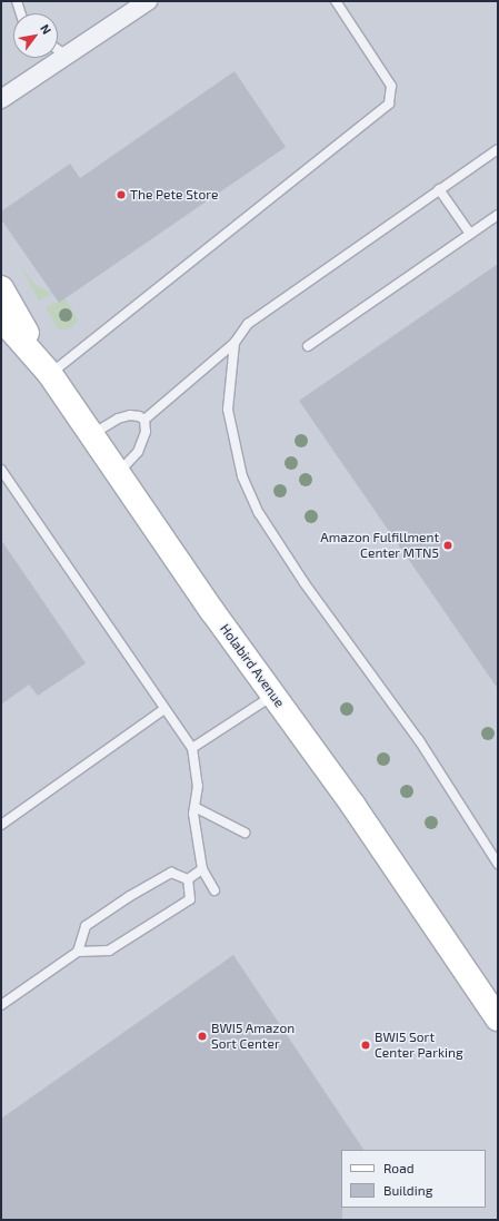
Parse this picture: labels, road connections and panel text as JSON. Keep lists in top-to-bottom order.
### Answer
{
  "streets": {
    "main road": ["Holabird Avenue"]
  },
  "places": [
    "The Pete Store",
    "Amazon Fulfillment Center MTN5",
    "BWI5 Amazon Sort Center",
    "BWI5 Sort Center Parking"
  ],
  "legend": ["Road", "Building"],
  "north": "top right"
}
